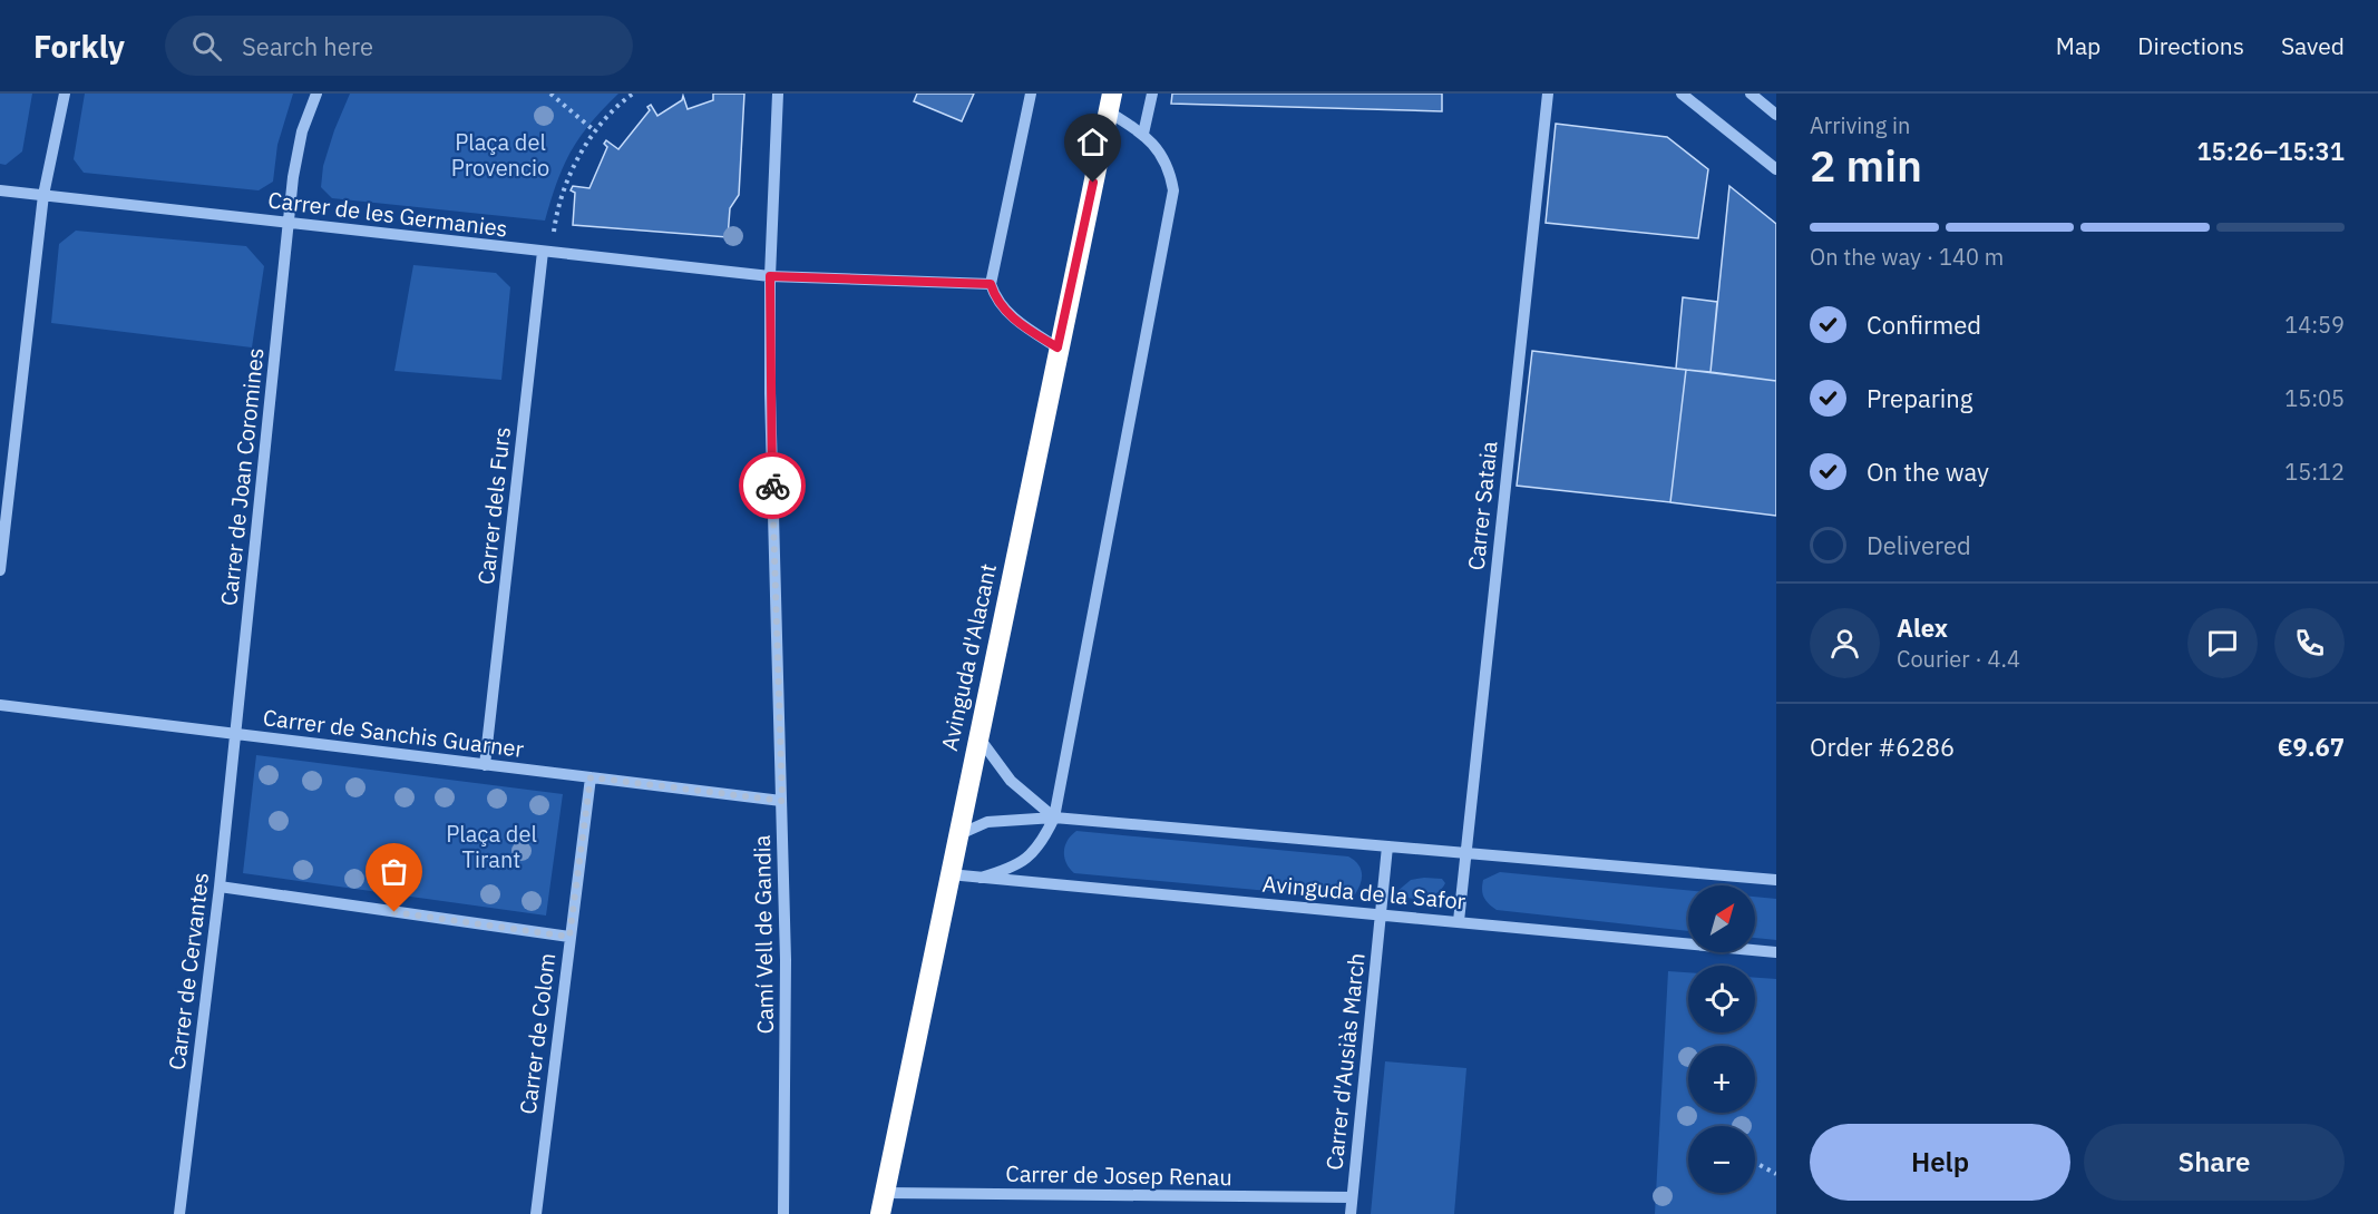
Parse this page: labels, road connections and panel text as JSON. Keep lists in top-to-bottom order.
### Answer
{
  "streets": {
    "highway": ["Avinguda d'Alacant"],
    "street": [
      "Carrer de les Germanies",
      "Carrer de Joan Coromines",
      "Carrer dels Furs",
      "Carrer Sataia",
      "Carrer de Sanchis Guarner",
      "Avinguda de la Safor",
      "Camí Vell de Gandia",
      "Carrer de Cervantes",
      "Carrer de Colom",
      "Carrer d'Ausiàs March",
      "Carrer de Josep Renau"
    ]
  },
  "crossings": [
    ["Carrer de les Germanies", "Carrer de Joan Coromines"],
    ["Carrer de les Germanies", "Carrer dels Furs"],
    ["Carrer de les Germanies", "Camí Vell de Gandia"],
    ["Carrer de Joan Coromines", "Carrer de Sanchis Guarner"],
    ["Carrer de Joan Coromines", "Carrer de Cervantes"],
    ["Carrer dels Furs", "Carrer de Sanchis Guarner"],
    ["Carrer Sataia", "Avinguda de la Safor"],
    ["Avinguda d'Alacant", "Avinguda de la Safor"],
    ["Avinguda d'Alacant", "Carrer de Josep Renau"],
    ["Carrer de Sanchis Guarner", "Camí Vell de Gandia"],
    ["Carrer de Sanchis Guarner", "Carrer de Cervantes"],
    ["Carrer de Sanchis Guarner", "Carrer de Colom"],
    ["Avinguda de la Safor", "Carrer d'Ausiàs March"],
    ["Carrer d'Ausiàs March", "Carrer de Josep Renau"]
  ],
  "parks": ["Plaça del Provencio", "Plaça del Tirant"],
  "north": "top right",
  "page": {
    "header": "Forkly",
    "search": "Search here",
    "nav": ["Map", "Directions", "Saved"],
    "heading": ["2 min", "Arriving in", "15:26–15:31"],
    "panel": [
      "Alex",
      "Courier · 4.4",
      "Order #6286",
      "€9.67"
    ],
    "bar": "On the way · 140 m",
    "list": [
      ["Confirmed", "14:59"],
      ["Preparing", "15:05"],
      ["On the way", "15:12"],
      "Delivered"
    ],
    "map_buttons": ["+", "−"],
    "buttons": ["Help", "Share"]
  }
}
